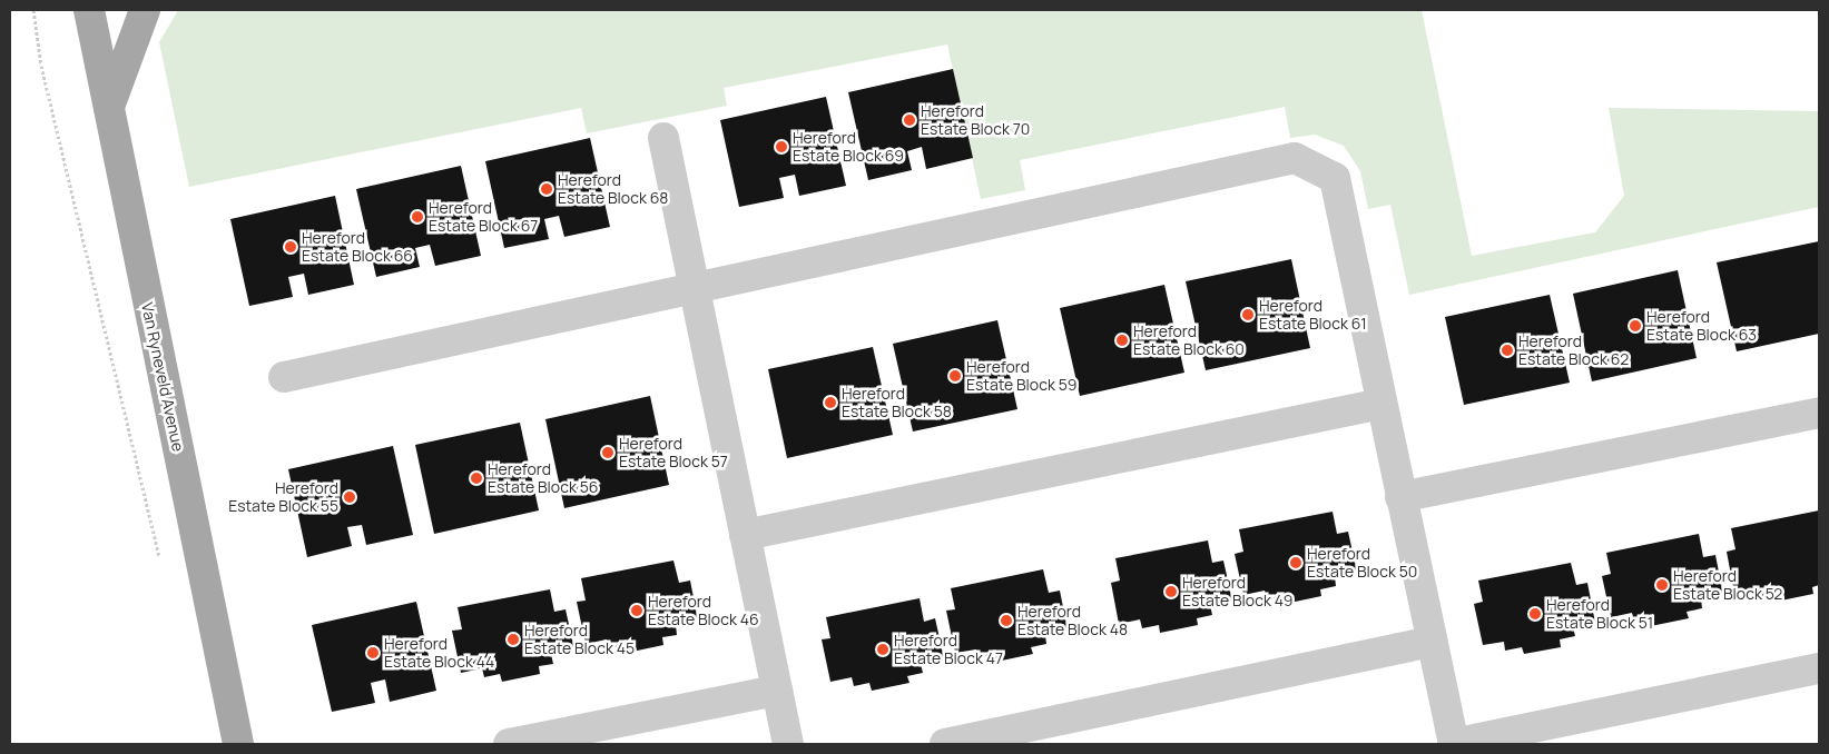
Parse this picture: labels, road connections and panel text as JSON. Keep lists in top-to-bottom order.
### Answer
{
  "streets": {
    "main road": ["Van Ryneveld Avenue"]
  },
  "places": [
    "Hereford Estate Block 70",
    "Hereford Estate Block 69",
    "Hereford Estate Block 68",
    "Hereford Estate Block 67",
    "Hereford Estate Block 66",
    "Hereford Estate Block 61",
    "Hereford Estate Block 63",
    "Hereford Estate Block 60",
    "Hereford Estate Block 62",
    "Hereford Estate Block 59",
    "Hereford Estate Block 58",
    "Hereford Estate Block 57",
    "Hereford Estate Block 56",
    "Hereford Estate Block 55",
    "Hereford Estate Block 50",
    "Hereford Estate Block 52",
    "Hereford Estate Block 49",
    "Hereford Estate Block 46",
    "Hereford Estate Block 51",
    "Hereford Estate Block 48",
    "Hereford Estate Block 45",
    "Hereford Estate Block 47",
    "Hereford Estate Block 44"
  ]
}
